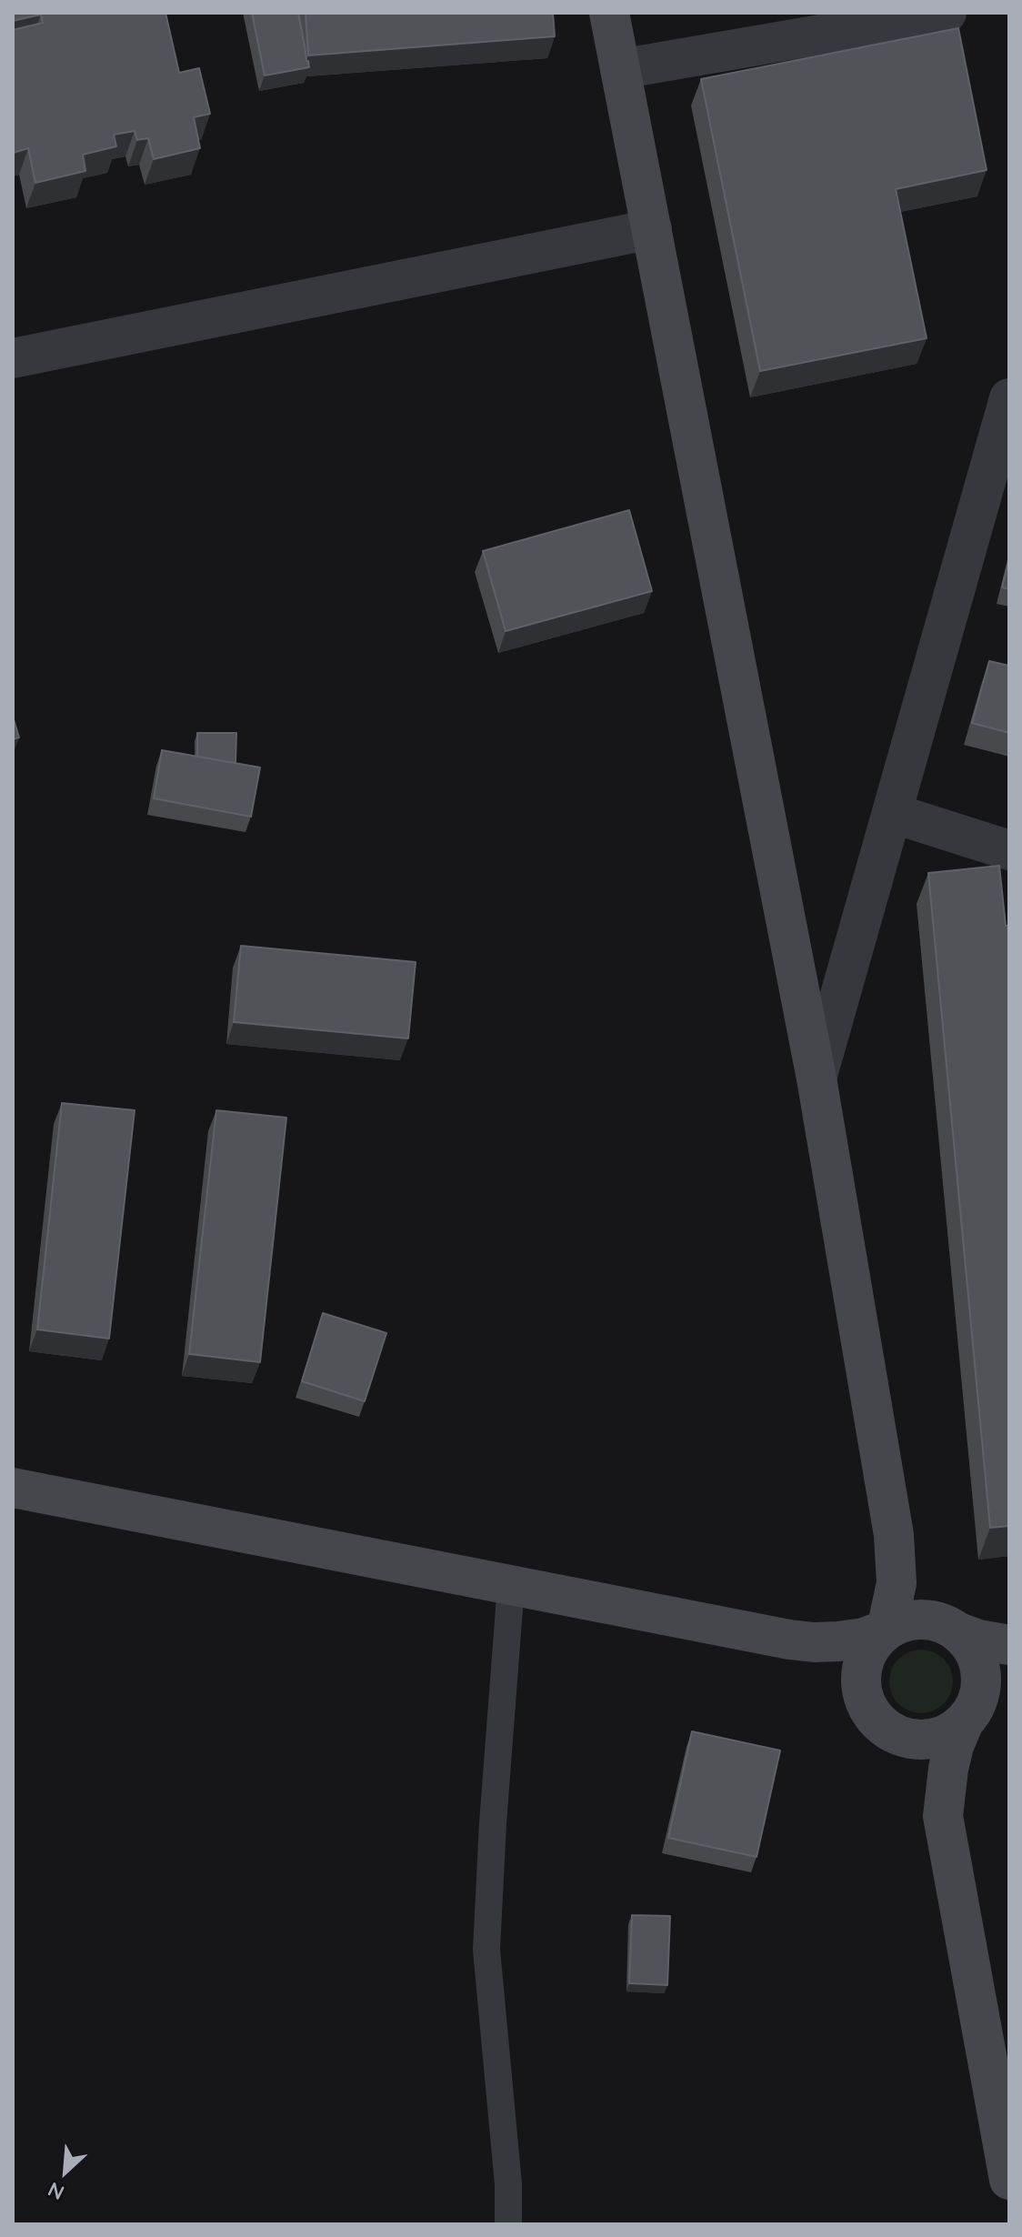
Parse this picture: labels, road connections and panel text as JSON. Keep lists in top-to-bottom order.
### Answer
{
  "north": "bottom left"
}
